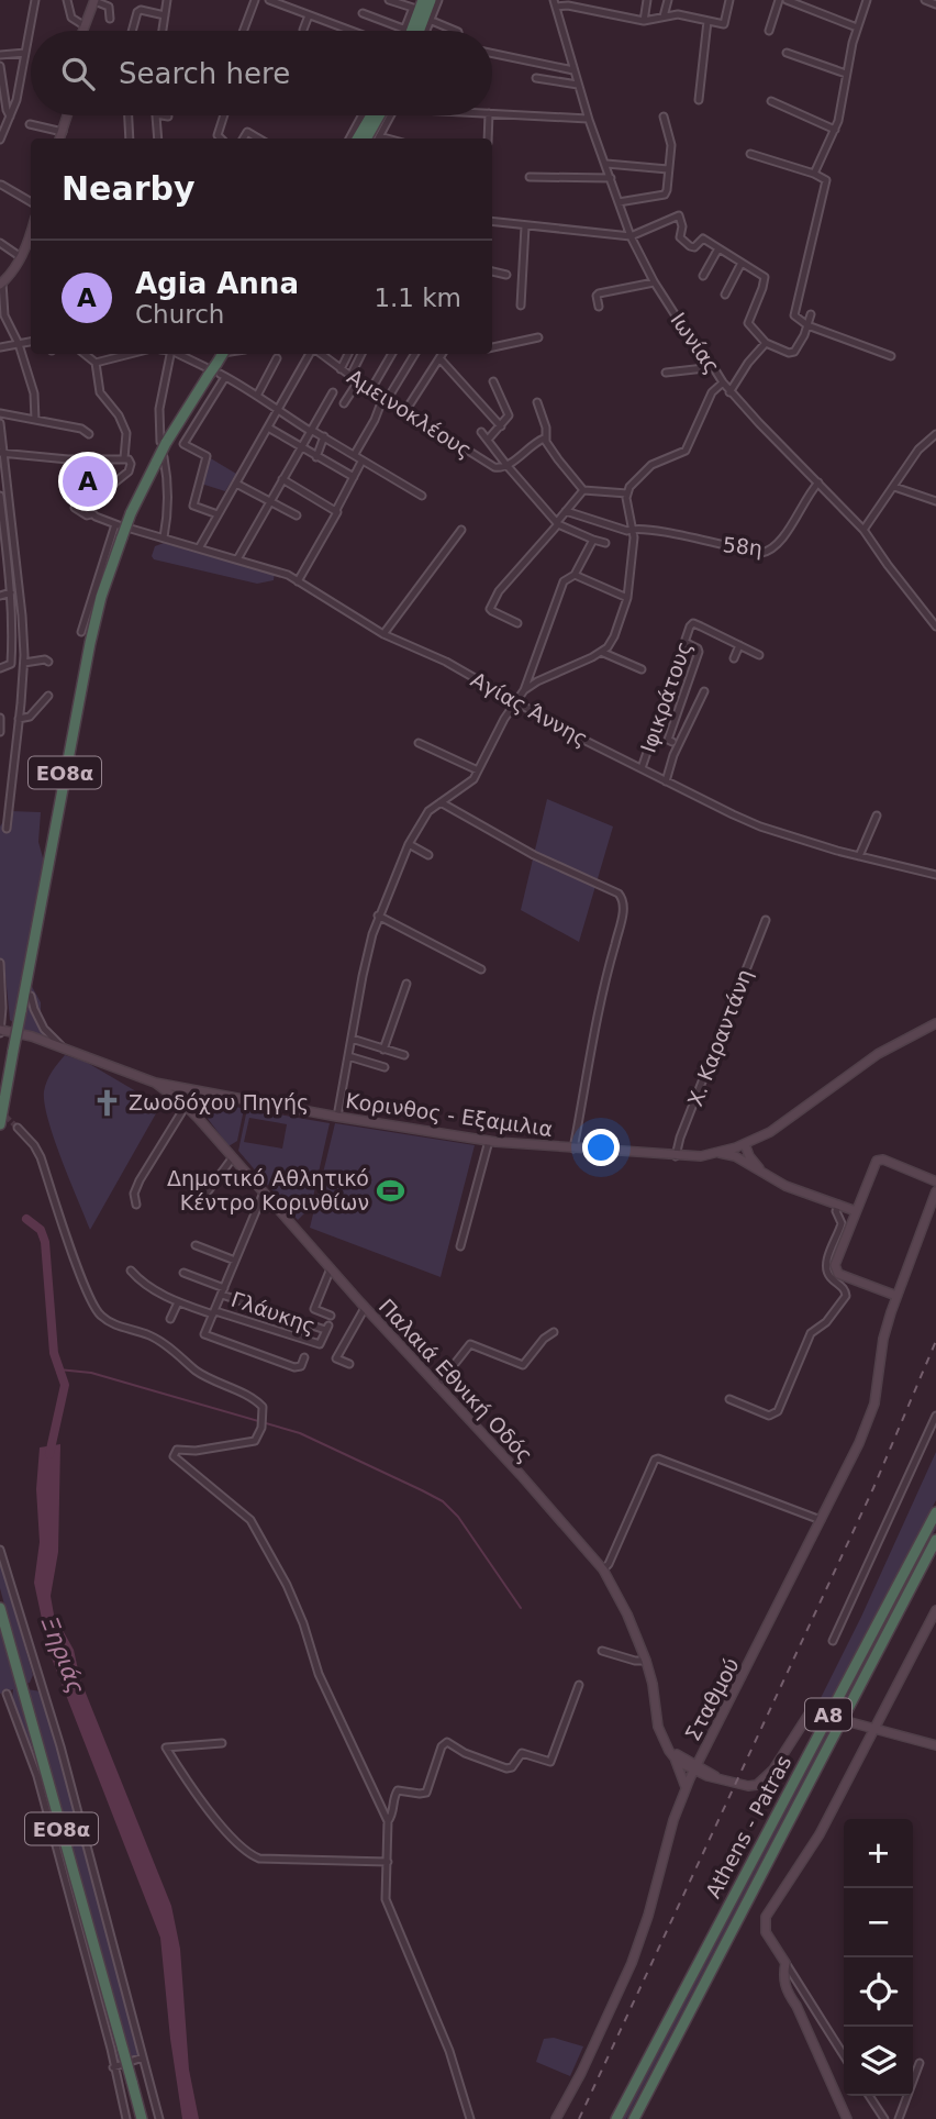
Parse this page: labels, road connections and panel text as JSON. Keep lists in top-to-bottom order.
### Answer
{
  "streets": {
    "highway": ["ΕΟ8α", "Α8", "Athens - Patras"],
    "street": [
      "Ιωνίας",
      "Αμεινοκλέους",
      "58η",
      "Ιφικράτους",
      "Αγίας Άννης",
      "Χ. Καραντάνη",
      "Κορινθος - Εξαμιλια",
      "Γλάυκης",
      "Παλαιά Εθνική Οδός",
      "Σταθμού"
    ]
  },
  "crossings": [
    ["Ιωνίας", "58η"],
    ["Ιφικράτους", "Αγίας Άννης"],
    ["Χ. Καραντάνη", "Κορινθος - Εξαμιλια"],
    ["Κορινθος - Εξαμιλια", "Παλαιά Εθνική Οδός"],
    ["Παλαιά Εθνική Οδός", "Σταθμού"]
  ],
  "water": ["Ξηριάς"],
  "places": {
    "church": ["Ζωοδόχου Πηγής"],
    "sports": ["Δημοτικό Αθλητικό Κέντρο Κορινθίων"]
  },
  "page": {
    "search": "Search here",
    "heading": "Nearby",
    "list": [
      {
        "mark": "A",
        "name": "Agia Anna",
        "note": "Church",
        "value": "1.1 km"
      }
    ],
    "pins": "A",
    "map_buttons": ["+", "−"]
  }
}
